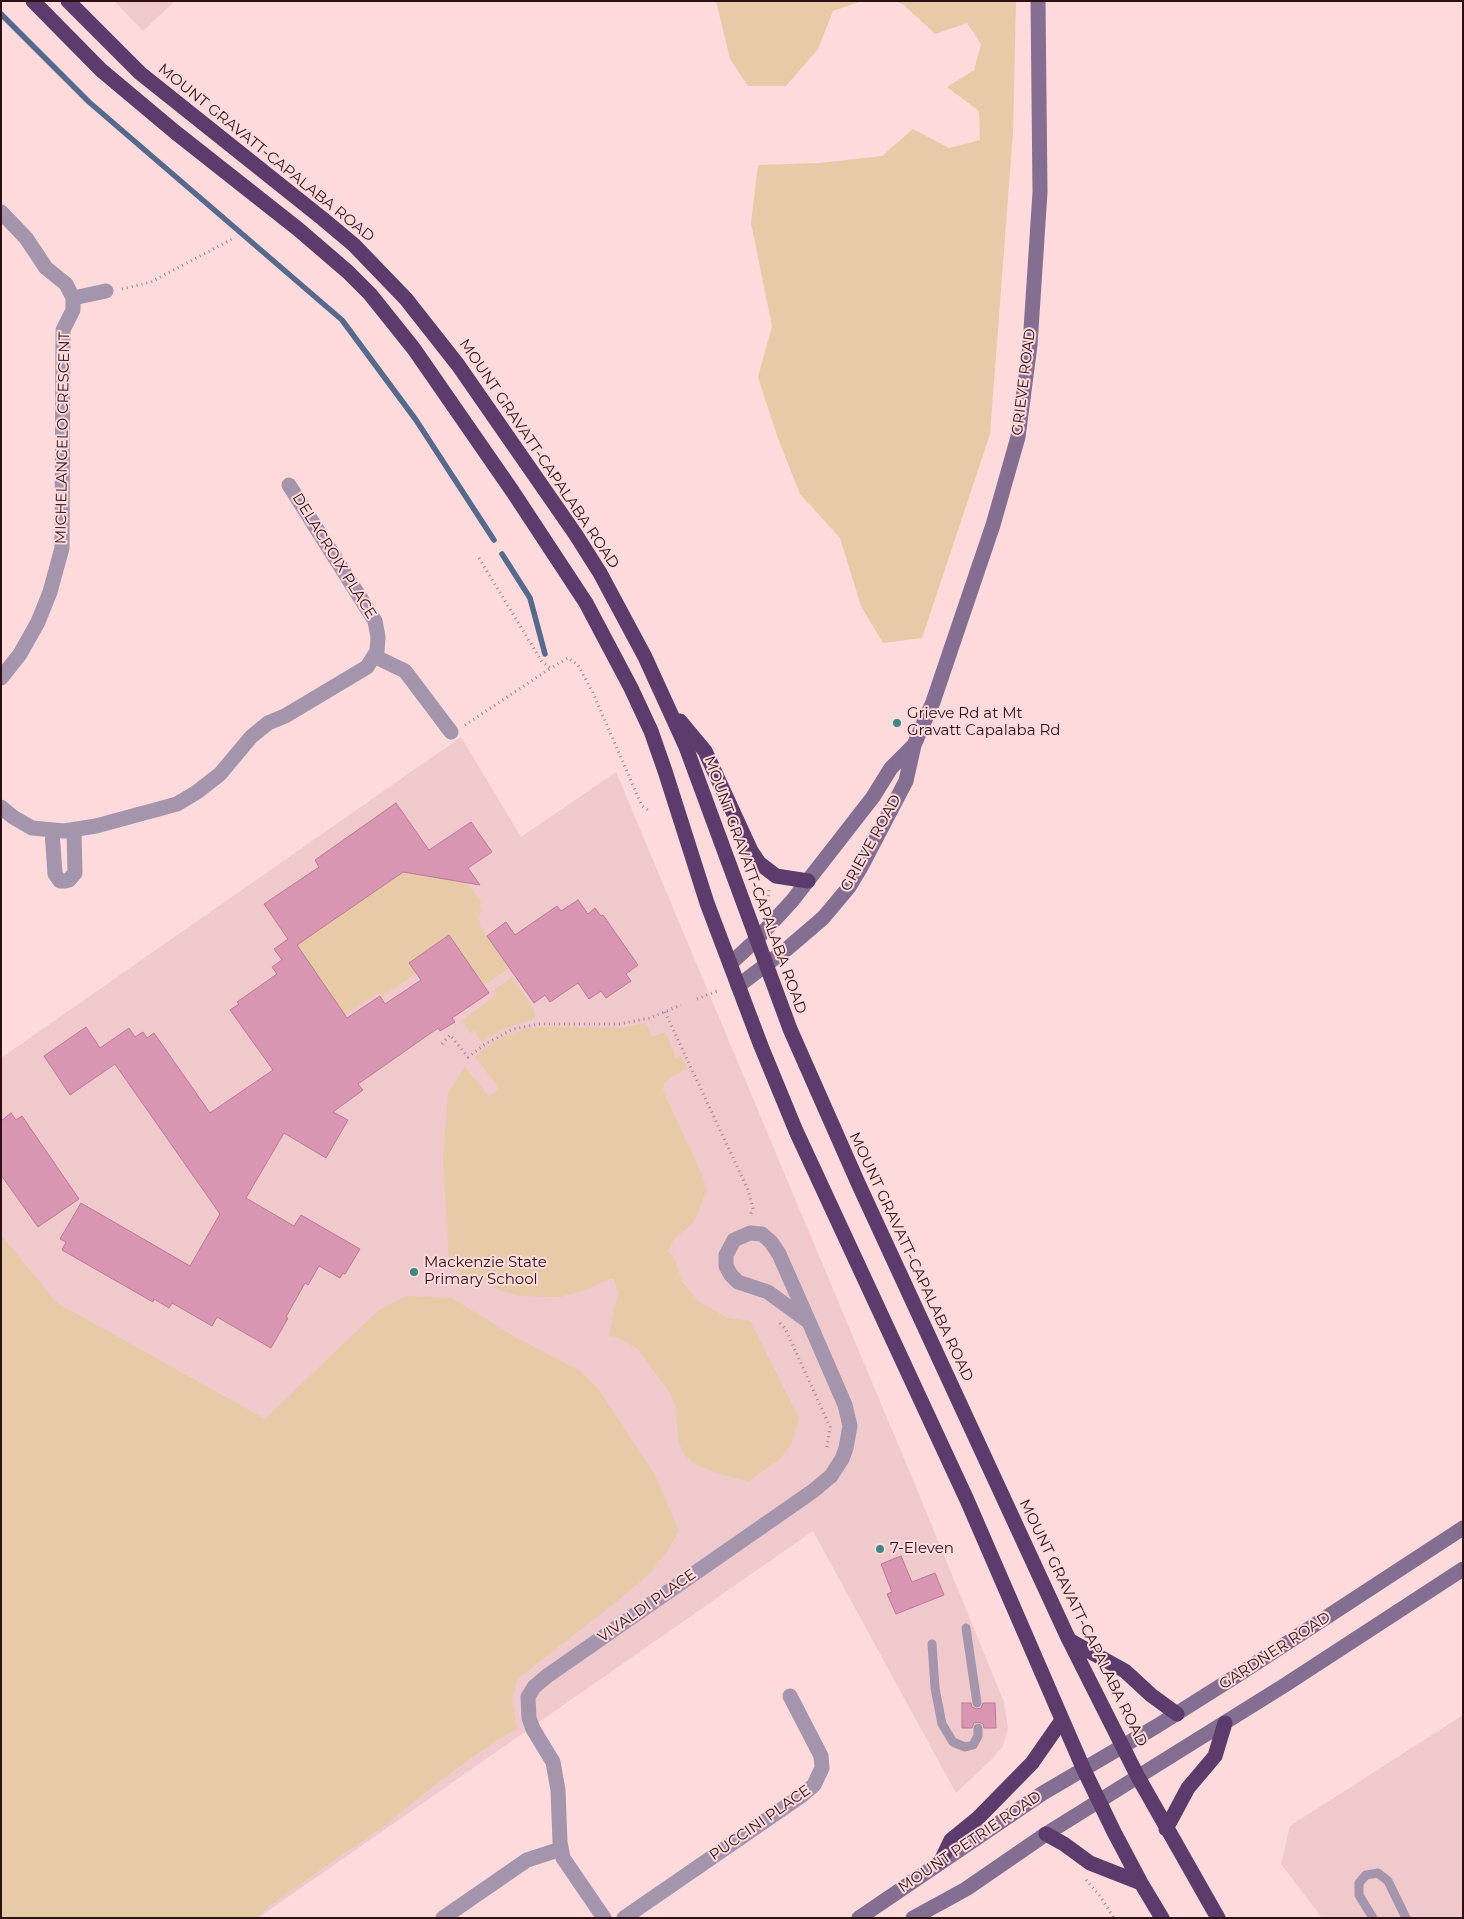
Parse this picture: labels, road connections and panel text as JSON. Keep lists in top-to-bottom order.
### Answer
{
  "streets": {
    "highway": ["MOUNT GRAVATT-CAPALABA ROAD"],
    "street": [
      "GRIEVE ROAD",
      "MICHELANGELO CRESCENT",
      "DELACROIX PLACE",
      "VIVALDI PLACE",
      "GARDNER ROAD",
      "PUCCINI PLACE",
      "MOUNT PETRIE ROAD"
    ]
  },
  "crossings": [
    ["MOUNT GRAVATT-CAPALABA ROAD", "GRIEVE ROAD"],
    ["MOUNT GRAVATT-CAPALABA ROAD", "GARDNER ROAD"],
    ["GARDNER ROAD", "MOUNT PETRIE ROAD"]
  ],
  "places": ["Grieve Rd at Mt Gravatt Capalaba Rd", "Mackenzie State Primary School", "7-Eleven"]
}
